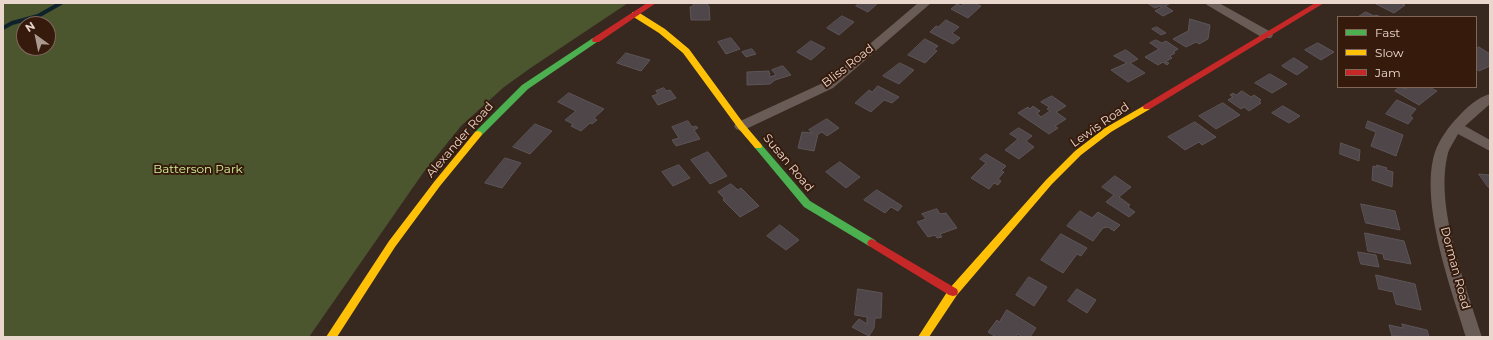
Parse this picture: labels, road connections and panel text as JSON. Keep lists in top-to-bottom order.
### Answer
{
  "streets": {
    "street": [
      "Bliss Road",
      "Lewis Road",
      "Alexander Road",
      "Susan Road",
      "Dorman Road"
    ]
  },
  "crossings": [
    ["Bliss Road", "Susan Road"],
    ["Lewis Road", "Susan Road"],
    ["Alexander Road", "Susan Road"]
  ],
  "parks": ["Batterson Park"],
  "legend": ["Fast", "Slow", "Jam"],
  "north": "top left"
}
